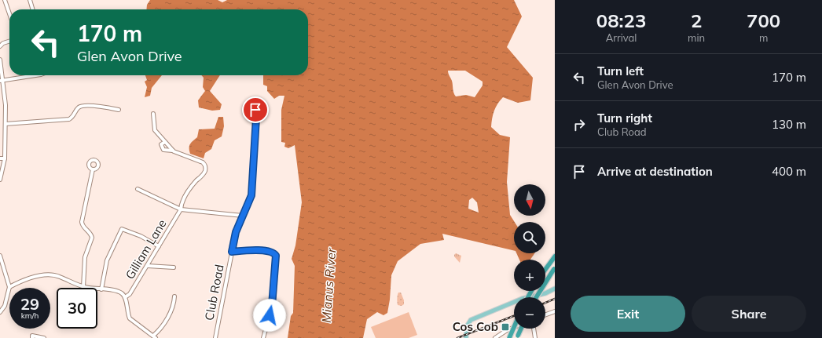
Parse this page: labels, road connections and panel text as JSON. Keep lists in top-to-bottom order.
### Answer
{
  "streets": {
    "street": ["Gilliam Lane", "Club Road"]
  },
  "crossings": [
    ["Gilliam Lane", "Club Road"]
  ],
  "water": ["Mianus River"],
  "places": {
    "transit": ["Cos Cob"]
  },
  "north": "bottom",
  "page": {
    "eta": [
      "08:23",
      "Arrival",
      "2",
      "min",
      "700",
      "m"
    ],
    "turn": ["170 m", "Glen Avon Drive"],
    "list": [
      {
        "name": "Turn left",
        "note": "Glen Avon Drive",
        "value": "170 m"
      },
      {
        "name": "Turn right",
        "note": "Club Road",
        "value": "130 m"
      },
      {
        "name": "Arrive at destination",
        "value": "400 m"
      }
    ],
    "map_buttons": ["+", "−"],
    "speed": "29 km/h",
    "limit": "30",
    "buttons": ["Exit", "Share"]
  }
}
